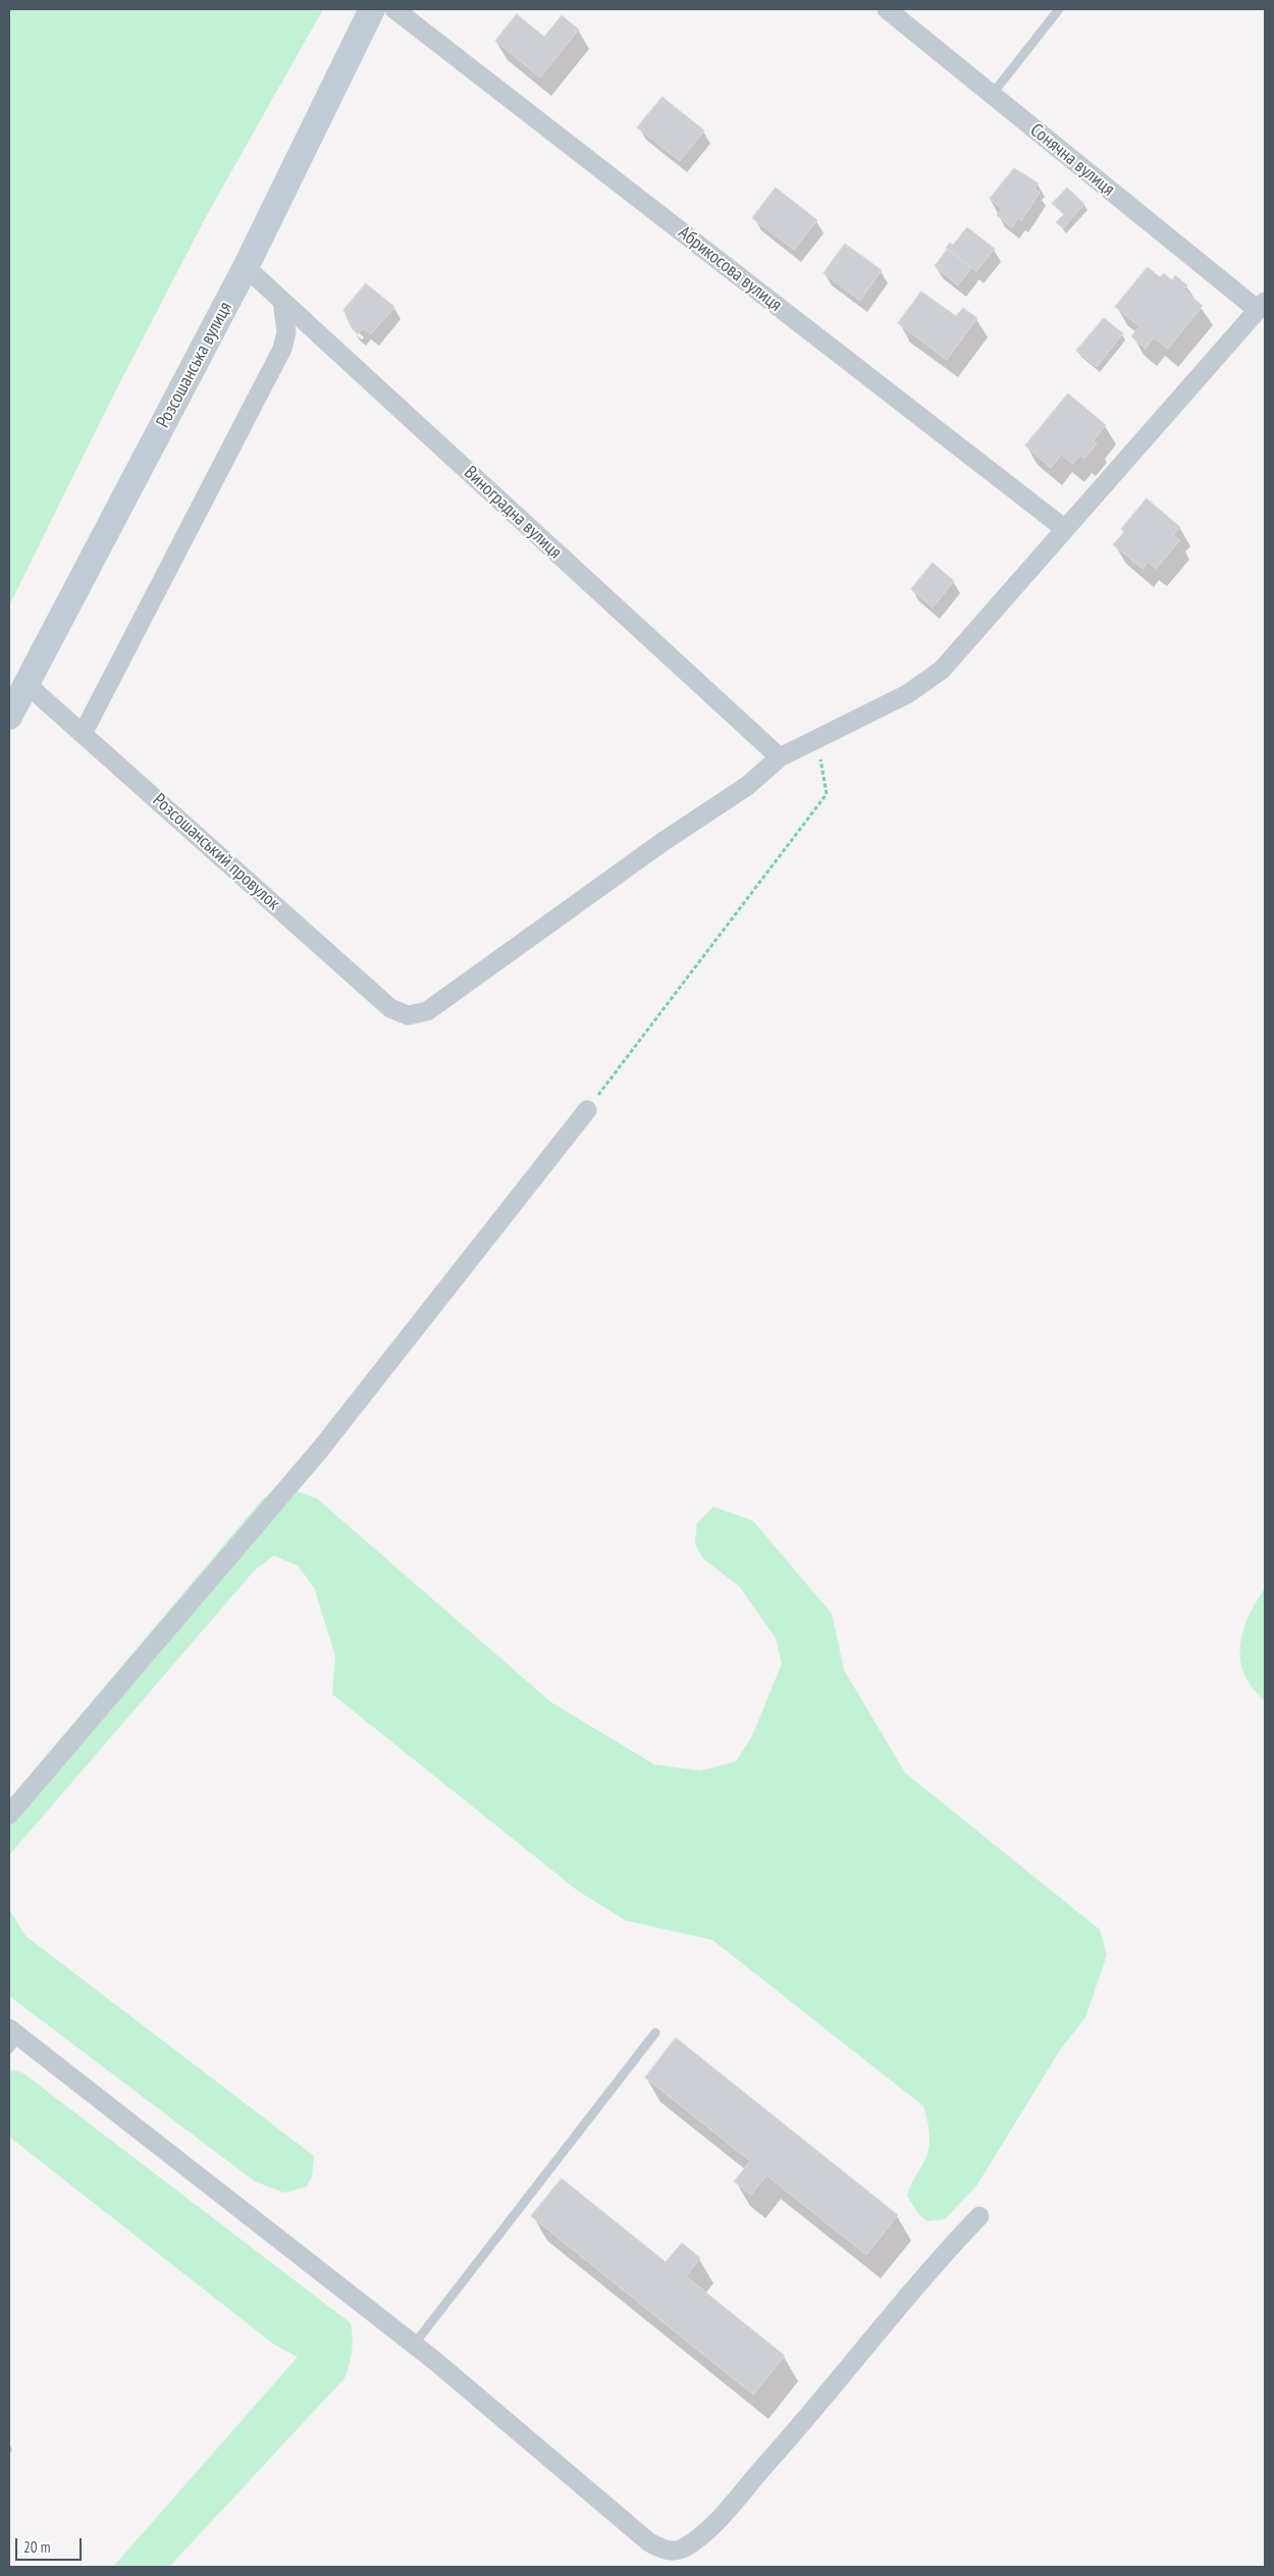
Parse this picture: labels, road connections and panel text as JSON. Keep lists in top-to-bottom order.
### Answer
{
  "streets": {
    "street": [
      "Сонячна вулиця",
      "Абрикосова вулиця",
      "Розсошанська вулиця",
      "Виноградна вулиця",
      "Розсошанський провулок"
    ]
  },
  "crossings": [
    ["Розсошанська вулиця", "Виноградна вулиця"],
    ["Розсошанська вулиця", "Розсошанський провулок"],
    ["Виноградна вулиця", "Розсошанський провулок"]
  ],
  "scale_bar": "20 m"
}
